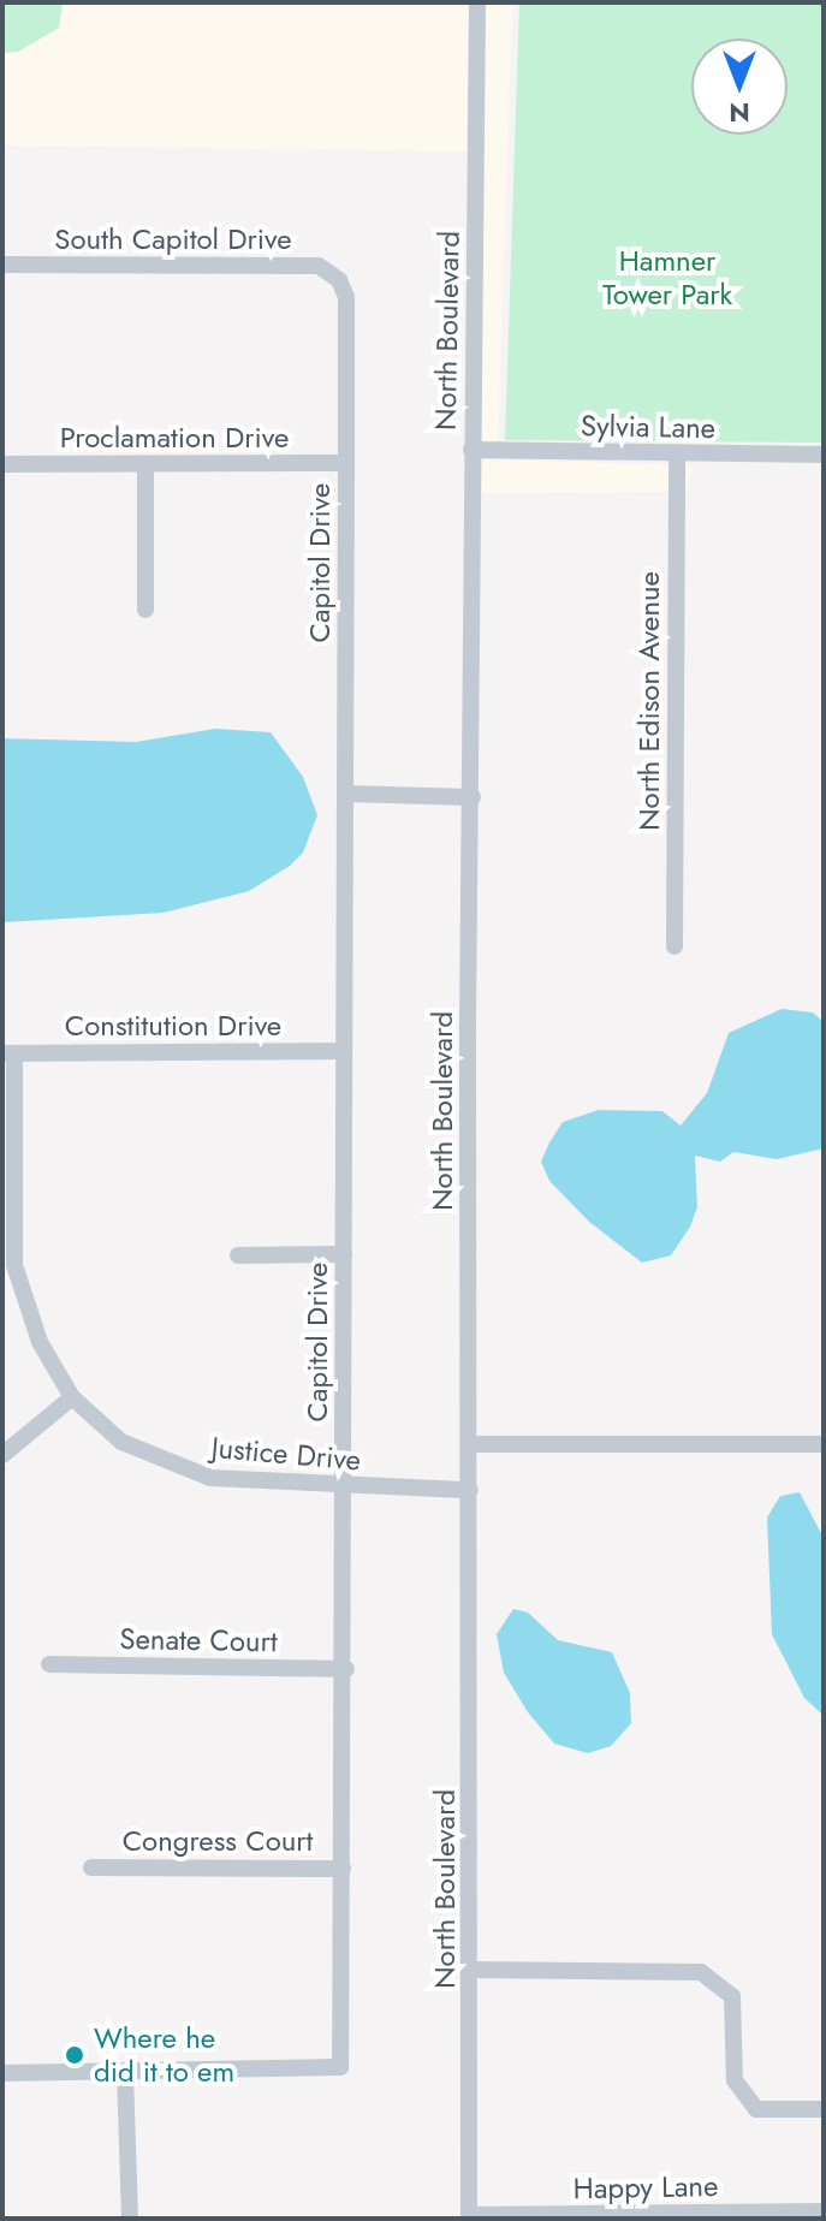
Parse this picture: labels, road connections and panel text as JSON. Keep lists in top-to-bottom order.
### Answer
{
  "streets": {
    "street": [
      "South Capitol Drive",
      "North Boulevard",
      "Sylvia Lane",
      "Proclamation Drive",
      "Capitol Drive",
      "North Edison Avenue",
      "Constitution Drive",
      "Justice Drive",
      "Senate Court",
      "Congress Court",
      "Happy Lane"
    ]
  },
  "crossings": [
    ["South Capitol Drive", "Capitol Drive"],
    ["North Boulevard", "Sylvia Lane"],
    ["North Boulevard", "Justice Drive"],
    ["North Boulevard", "Happy Lane"],
    ["Sylvia Lane", "North Edison Avenue"],
    ["Proclamation Drive", "Capitol Drive"],
    ["Capitol Drive", "Constitution Drive"],
    ["Capitol Drive", "Justice Drive"],
    ["Capitol Drive", "Senate Court"],
    ["Capitol Drive", "Congress Court"],
    ["Constitution Drive", "Justice Drive"]
  ],
  "parks": ["Hamner Tower Park"],
  "places": ["Where he did it to em"],
  "north": "bottom"
}
